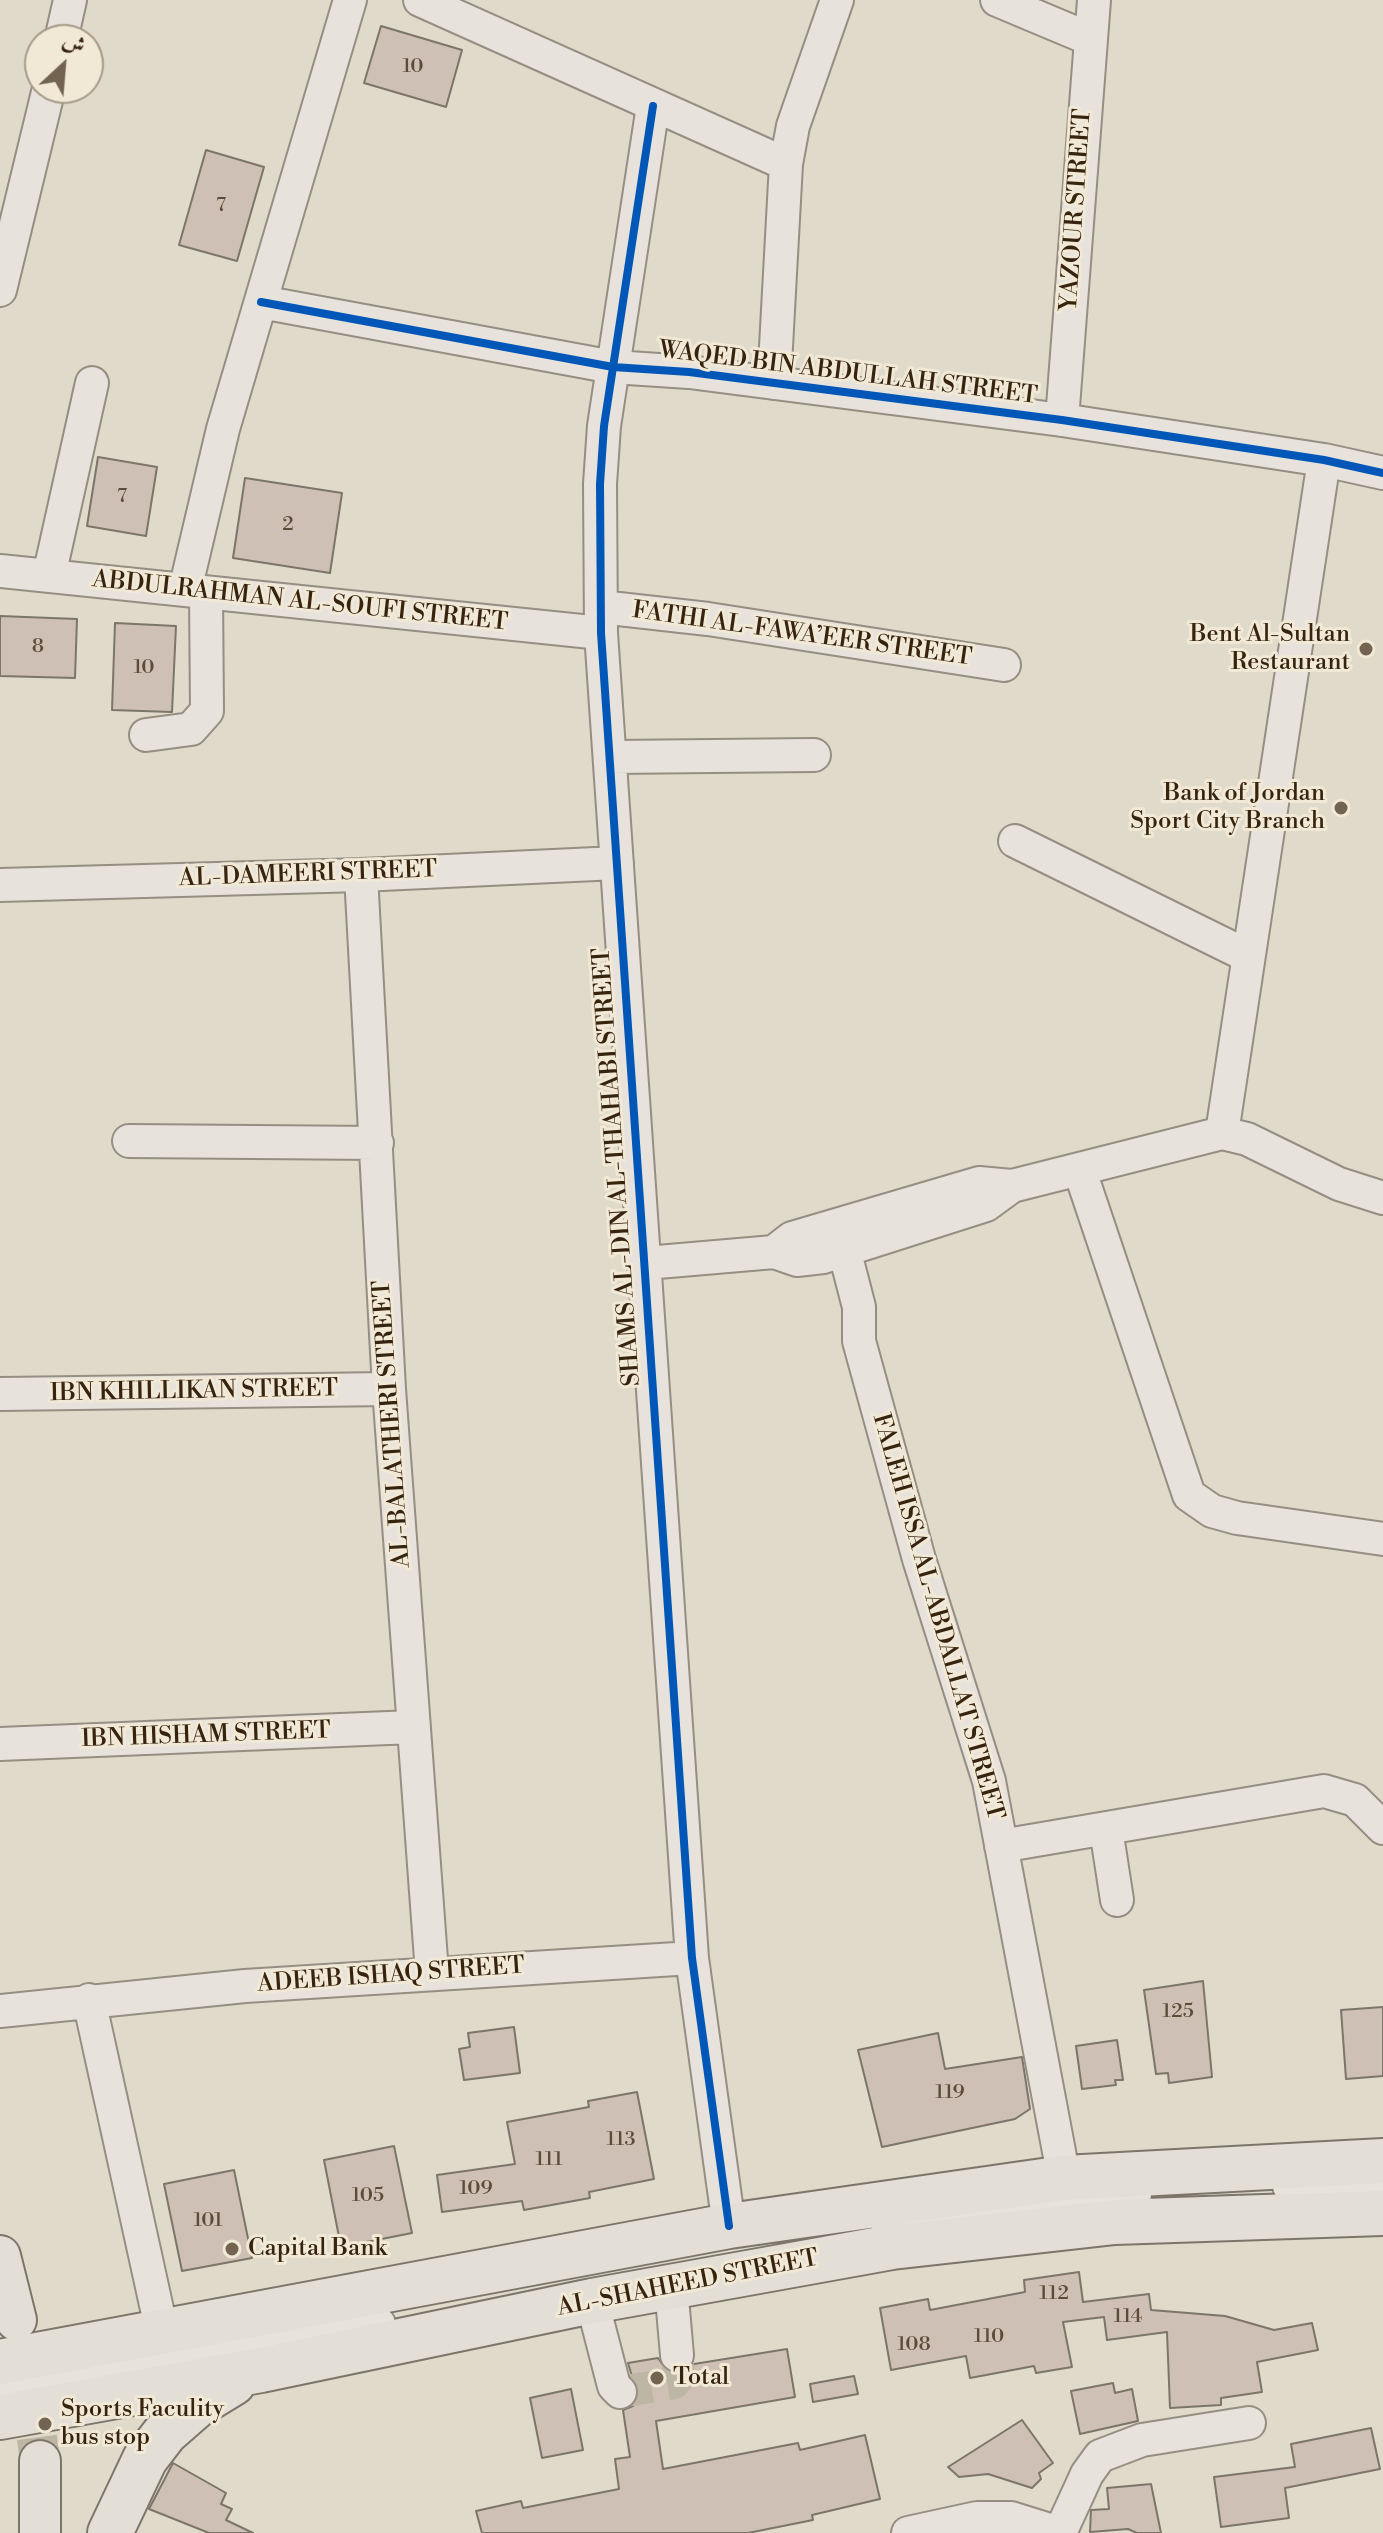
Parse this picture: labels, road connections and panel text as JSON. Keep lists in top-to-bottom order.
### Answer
{
  "streets": {
    "highway": ["AL-SHAHEED STREET"],
    "street": [
      "YAZOUR STREET",
      "WAQED BIN ABDULLAH STREET",
      "ABDULRAHMAN AL-SOUFI STREET",
      "FATHI AL-FAWA’EER STREET",
      "AL-DAMEERI STREET",
      "SHAMS AL-DIN AL-THAHABI STREET",
      "IBN KHILLIKAN STREET",
      "AL-BALATHERI STREET",
      "FALEH ISSA AL-ABDALLAT STREET",
      "IBN HISHAM STREET",
      "ADEEB ISHAQ STREET"
    ]
  },
  "crossings": [
    ["YAZOUR STREET", "WAQED BIN ABDULLAH STREET"],
    ["WAQED BIN ABDULLAH STREET", "SHAMS AL-DIN AL-THAHABI STREET"],
    ["ABDULRAHMAN AL-SOUFI STREET", "FATHI AL-FAWA’EER STREET"],
    ["ABDULRAHMAN AL-SOUFI STREET", "SHAMS AL-DIN AL-THAHABI STREET"],
    ["FATHI AL-FAWA’EER STREET", "SHAMS AL-DIN AL-THAHABI STREET"],
    ["AL-DAMEERI STREET", "SHAMS AL-DIN AL-THAHABI STREET"],
    ["AL-DAMEERI STREET", "AL-BALATHERI STREET"],
    ["SHAMS AL-DIN AL-THAHABI STREET", "ADEEB ISHAQ STREET"],
    ["SHAMS AL-DIN AL-THAHABI STREET", "AL-SHAHEED STREET"],
    ["IBN KHILLIKAN STREET", "AL-BALATHERI STREET"],
    ["AL-BALATHERI STREET", "IBN HISHAM STREET"],
    ["AL-BALATHERI STREET", "ADEEB ISHAQ STREET"],
    ["FALEH ISSA AL-ABDALLAT STREET", "AL-SHAHEED STREET"]
  ],
  "places": [
    "Bent Al-Sultan Restaurant",
    "Bank of Jordan Sport City Branch",
    "Capital Bank",
    "Total",
    "Sports Faculity bus stop"
  ],
  "house_numbers": [
    "10",
    "7",
    "7",
    "2",
    "8",
    "10",
    "125",
    "119",
    "113",
    "111",
    "109",
    "105",
    "101",
    "112",
    "114",
    "110",
    "108"
  ],
  "north": "top right"
}
